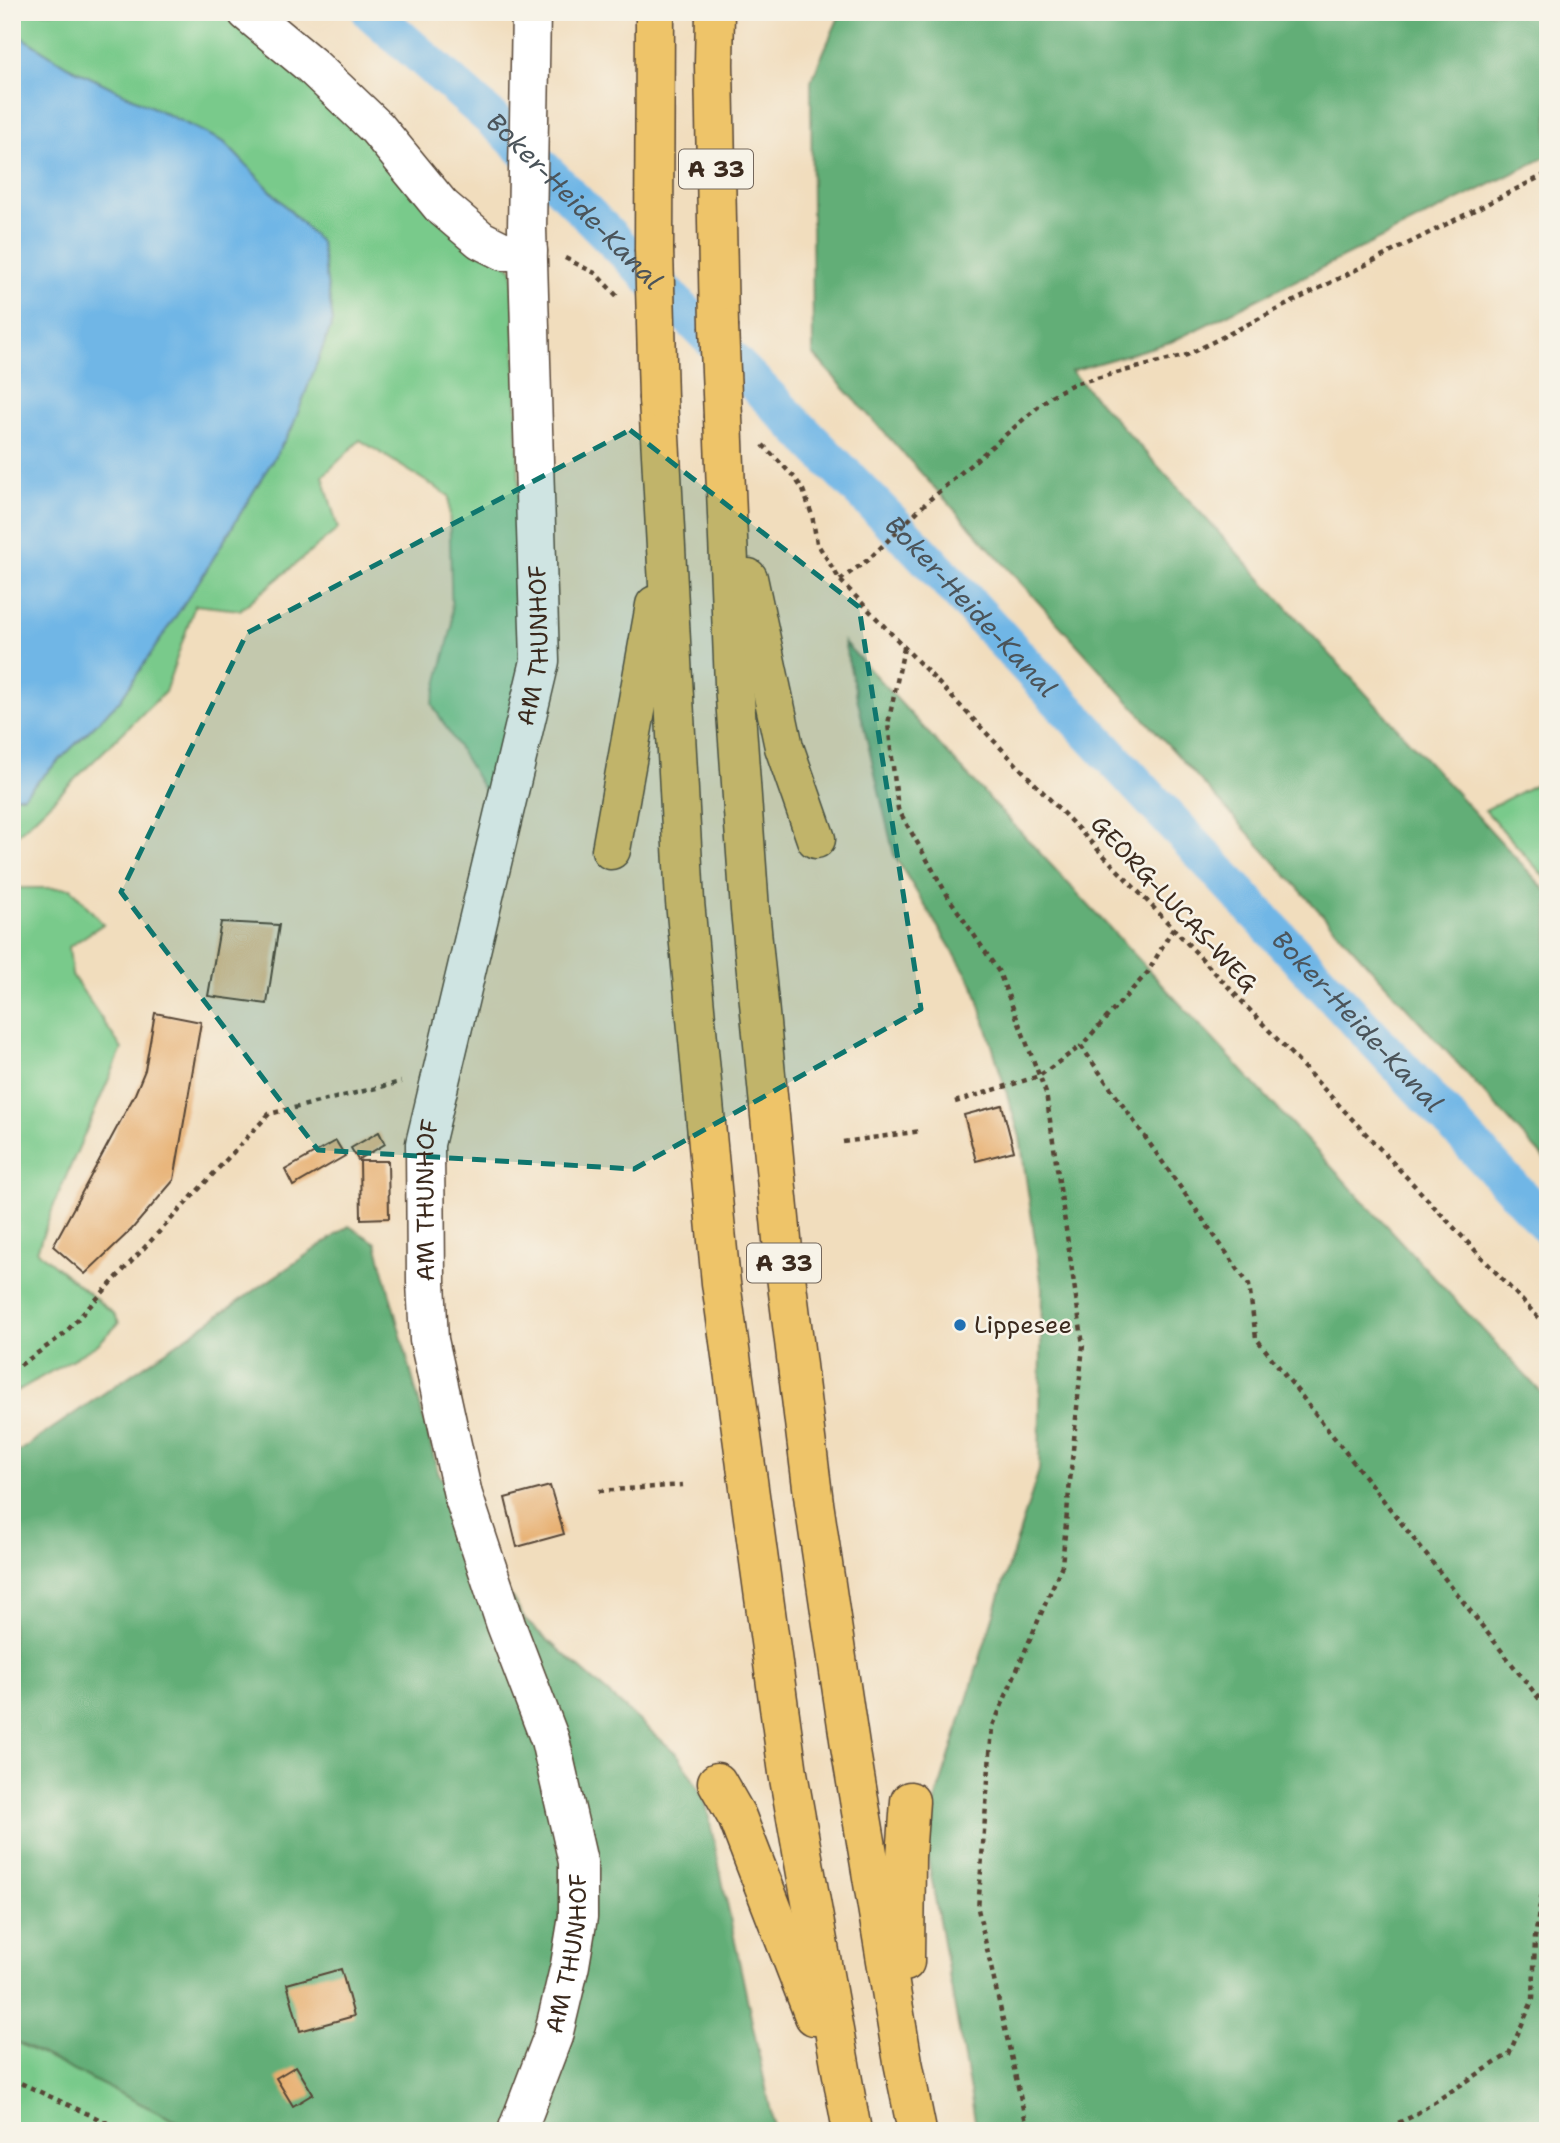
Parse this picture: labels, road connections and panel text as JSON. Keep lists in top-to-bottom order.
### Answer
{
  "streets": {
    "highway": ["A 33"],
    "street": ["AM THUNHOF"],
    "path": ["GEORG-LUCAS-WEG"]
  },
  "water": ["Boker-Heide-Kanal"],
  "places": ["Lippesee"]
}
